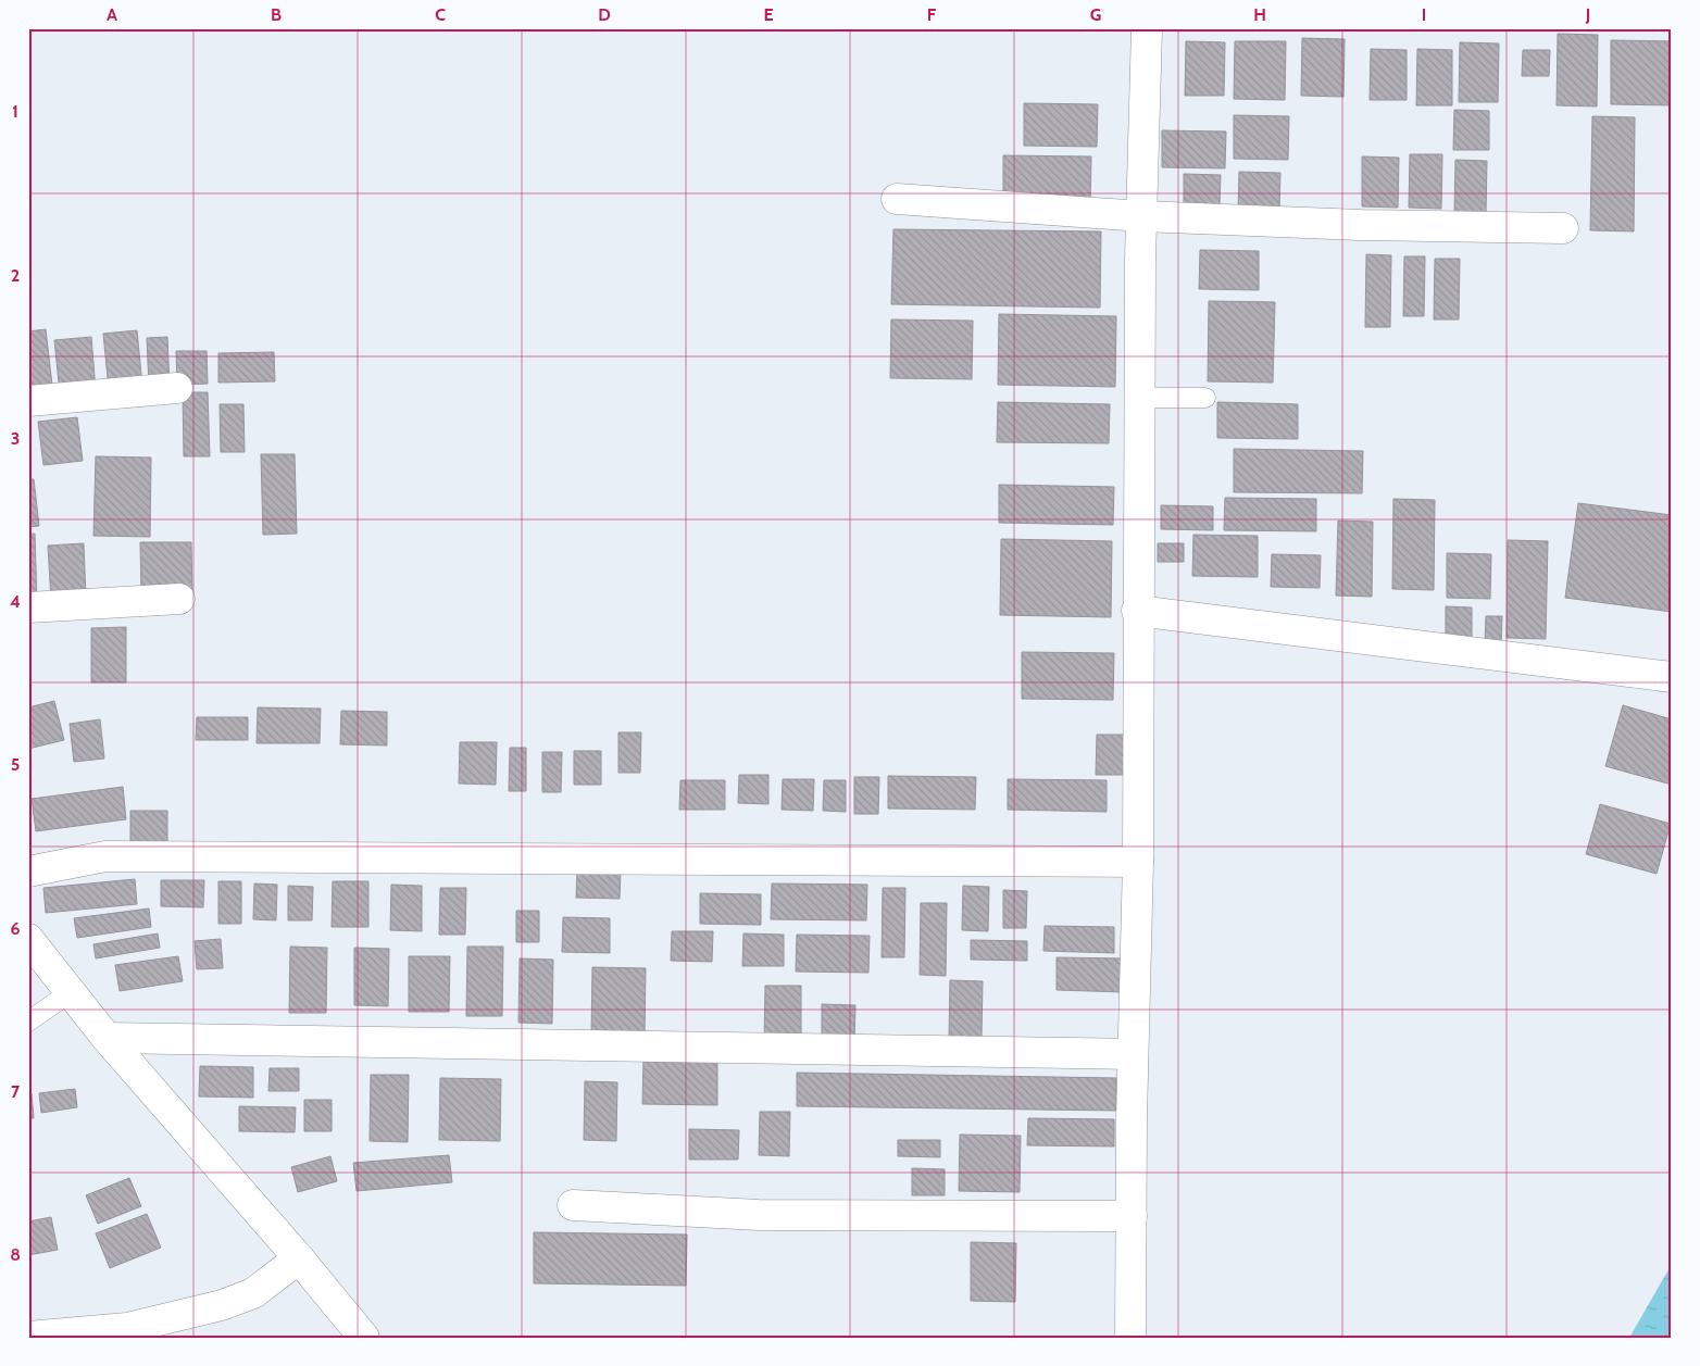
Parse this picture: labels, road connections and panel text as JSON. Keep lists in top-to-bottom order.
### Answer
{
  "grid": {
    "columns": [
      "A",
      "B",
      "C",
      "D",
      "E",
      "F",
      "G",
      "H",
      "I",
      "J"
    ],
    "rows": [
      "1",
      "2",
      "3",
      "4",
      "5",
      "6",
      "7",
      "8"
    ]
  }
}
